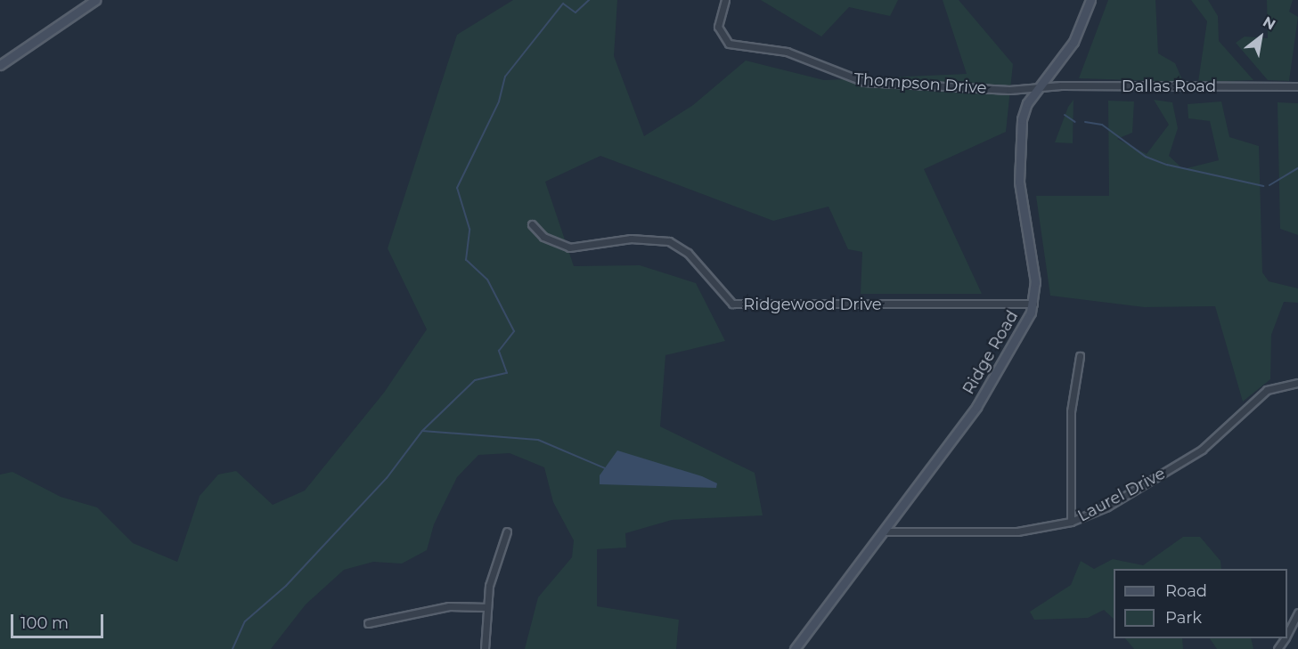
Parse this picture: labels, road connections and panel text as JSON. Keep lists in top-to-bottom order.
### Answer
{
  "streets": {
    "street": [
      "Thompson Drive",
      "Dallas Road",
      "Ridgewood Drive",
      "Ridge Road",
      "Laurel Drive"
    ]
  },
  "crossings": [
    ["Thompson Drive", "Dallas Road"],
    ["Thompson Drive", "Ridge Road"],
    ["Dallas Road", "Ridge Road"],
    ["Ridgewood Drive", "Ridge Road"],
    ["Ridge Road", "Laurel Drive"]
  ],
  "legend": ["Road", "Park"],
  "scale_bar": "100 m",
  "north": "top right"
}
